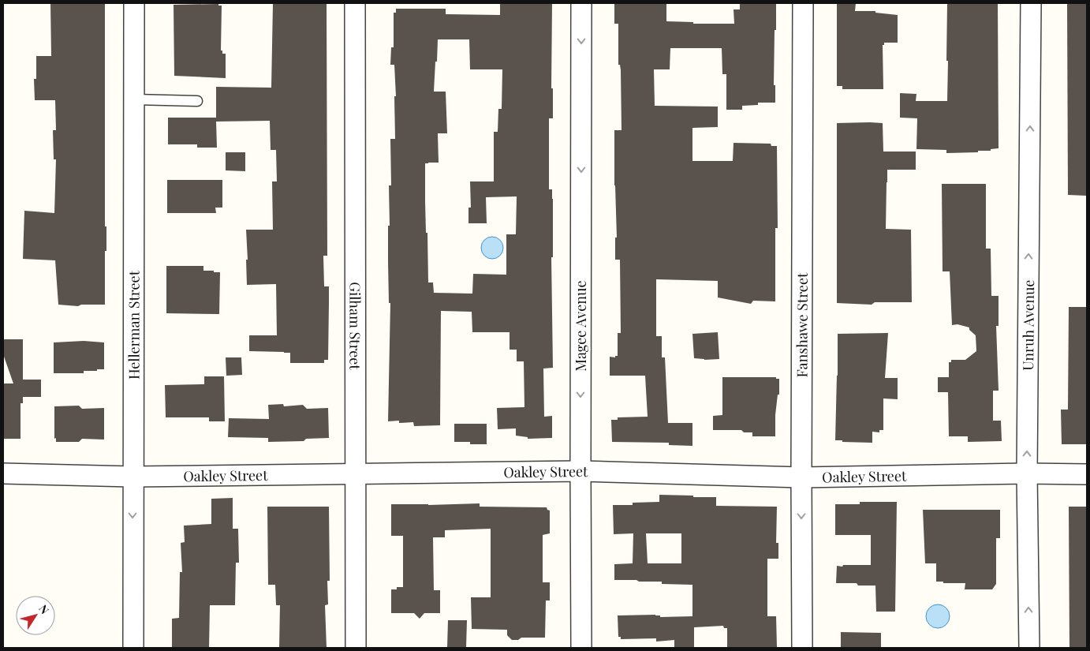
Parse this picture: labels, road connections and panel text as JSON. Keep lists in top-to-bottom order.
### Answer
{
  "streets": {
    "street": [
      "Hellerman Street",
      "Gilham Street",
      "Magee Avenue",
      "Fanshawe Street",
      "Unruh Avenue",
      "Oakley Street"
    ]
  },
  "crossings": [
    ["Hellerman Street", "Oakley Street"],
    ["Gilham Street", "Oakley Street"],
    ["Magee Avenue", "Oakley Street"],
    ["Fanshawe Street", "Oakley Street"],
    ["Unruh Avenue", "Oakley Street"]
  ],
  "one_way": ["Magee Avenue", "Unruh Avenue"],
  "north": "top right"
}
